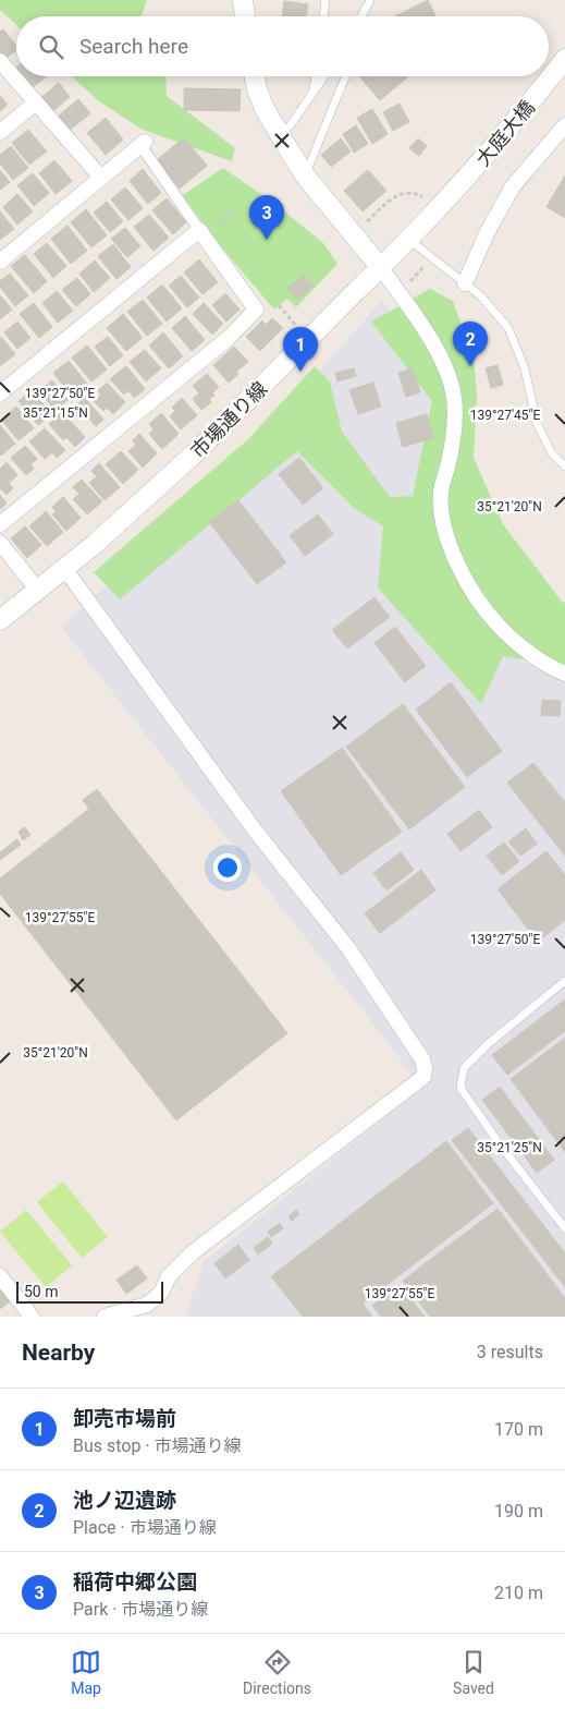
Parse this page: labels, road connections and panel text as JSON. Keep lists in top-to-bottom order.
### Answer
{
  "streets": {
    "street": ["大庭大橋", "市場通り線"]
  },
  "crossings": [
    ["大庭大橋", "市場通り線"]
  ],
  "scale_bar": "50 m",
  "page": {
    "search": "Search here",
    "pins": ["3", "2", "1"],
    "scale": "50 m",
    "heading": ["Nearby", "3 results"],
    "list": [
      {
        "mark": "1",
        "name": "卸売市場前",
        "note": "Bus stop · 市場通り線",
        "value": "170 m"
      },
      {
        "mark": "2",
        "name": "池ノ辺遺跡",
        "note": "Place · 市場通り線",
        "value": "190 m"
      },
      {
        "mark": "3",
        "name": "稲荷中郷公園",
        "note": "Park · 市場通り線",
        "value": "210 m"
      }
    ],
    "nav": ["Map", "Directions", "Saved"]
  },
  "coordinates": [
    "139°27'50\"E",
    "35°21'15\"N",
    "139°27'45\"E",
    "35°21'20\"N",
    "139°27'55\"E",
    "35°21'25\"N"
  ]
}
